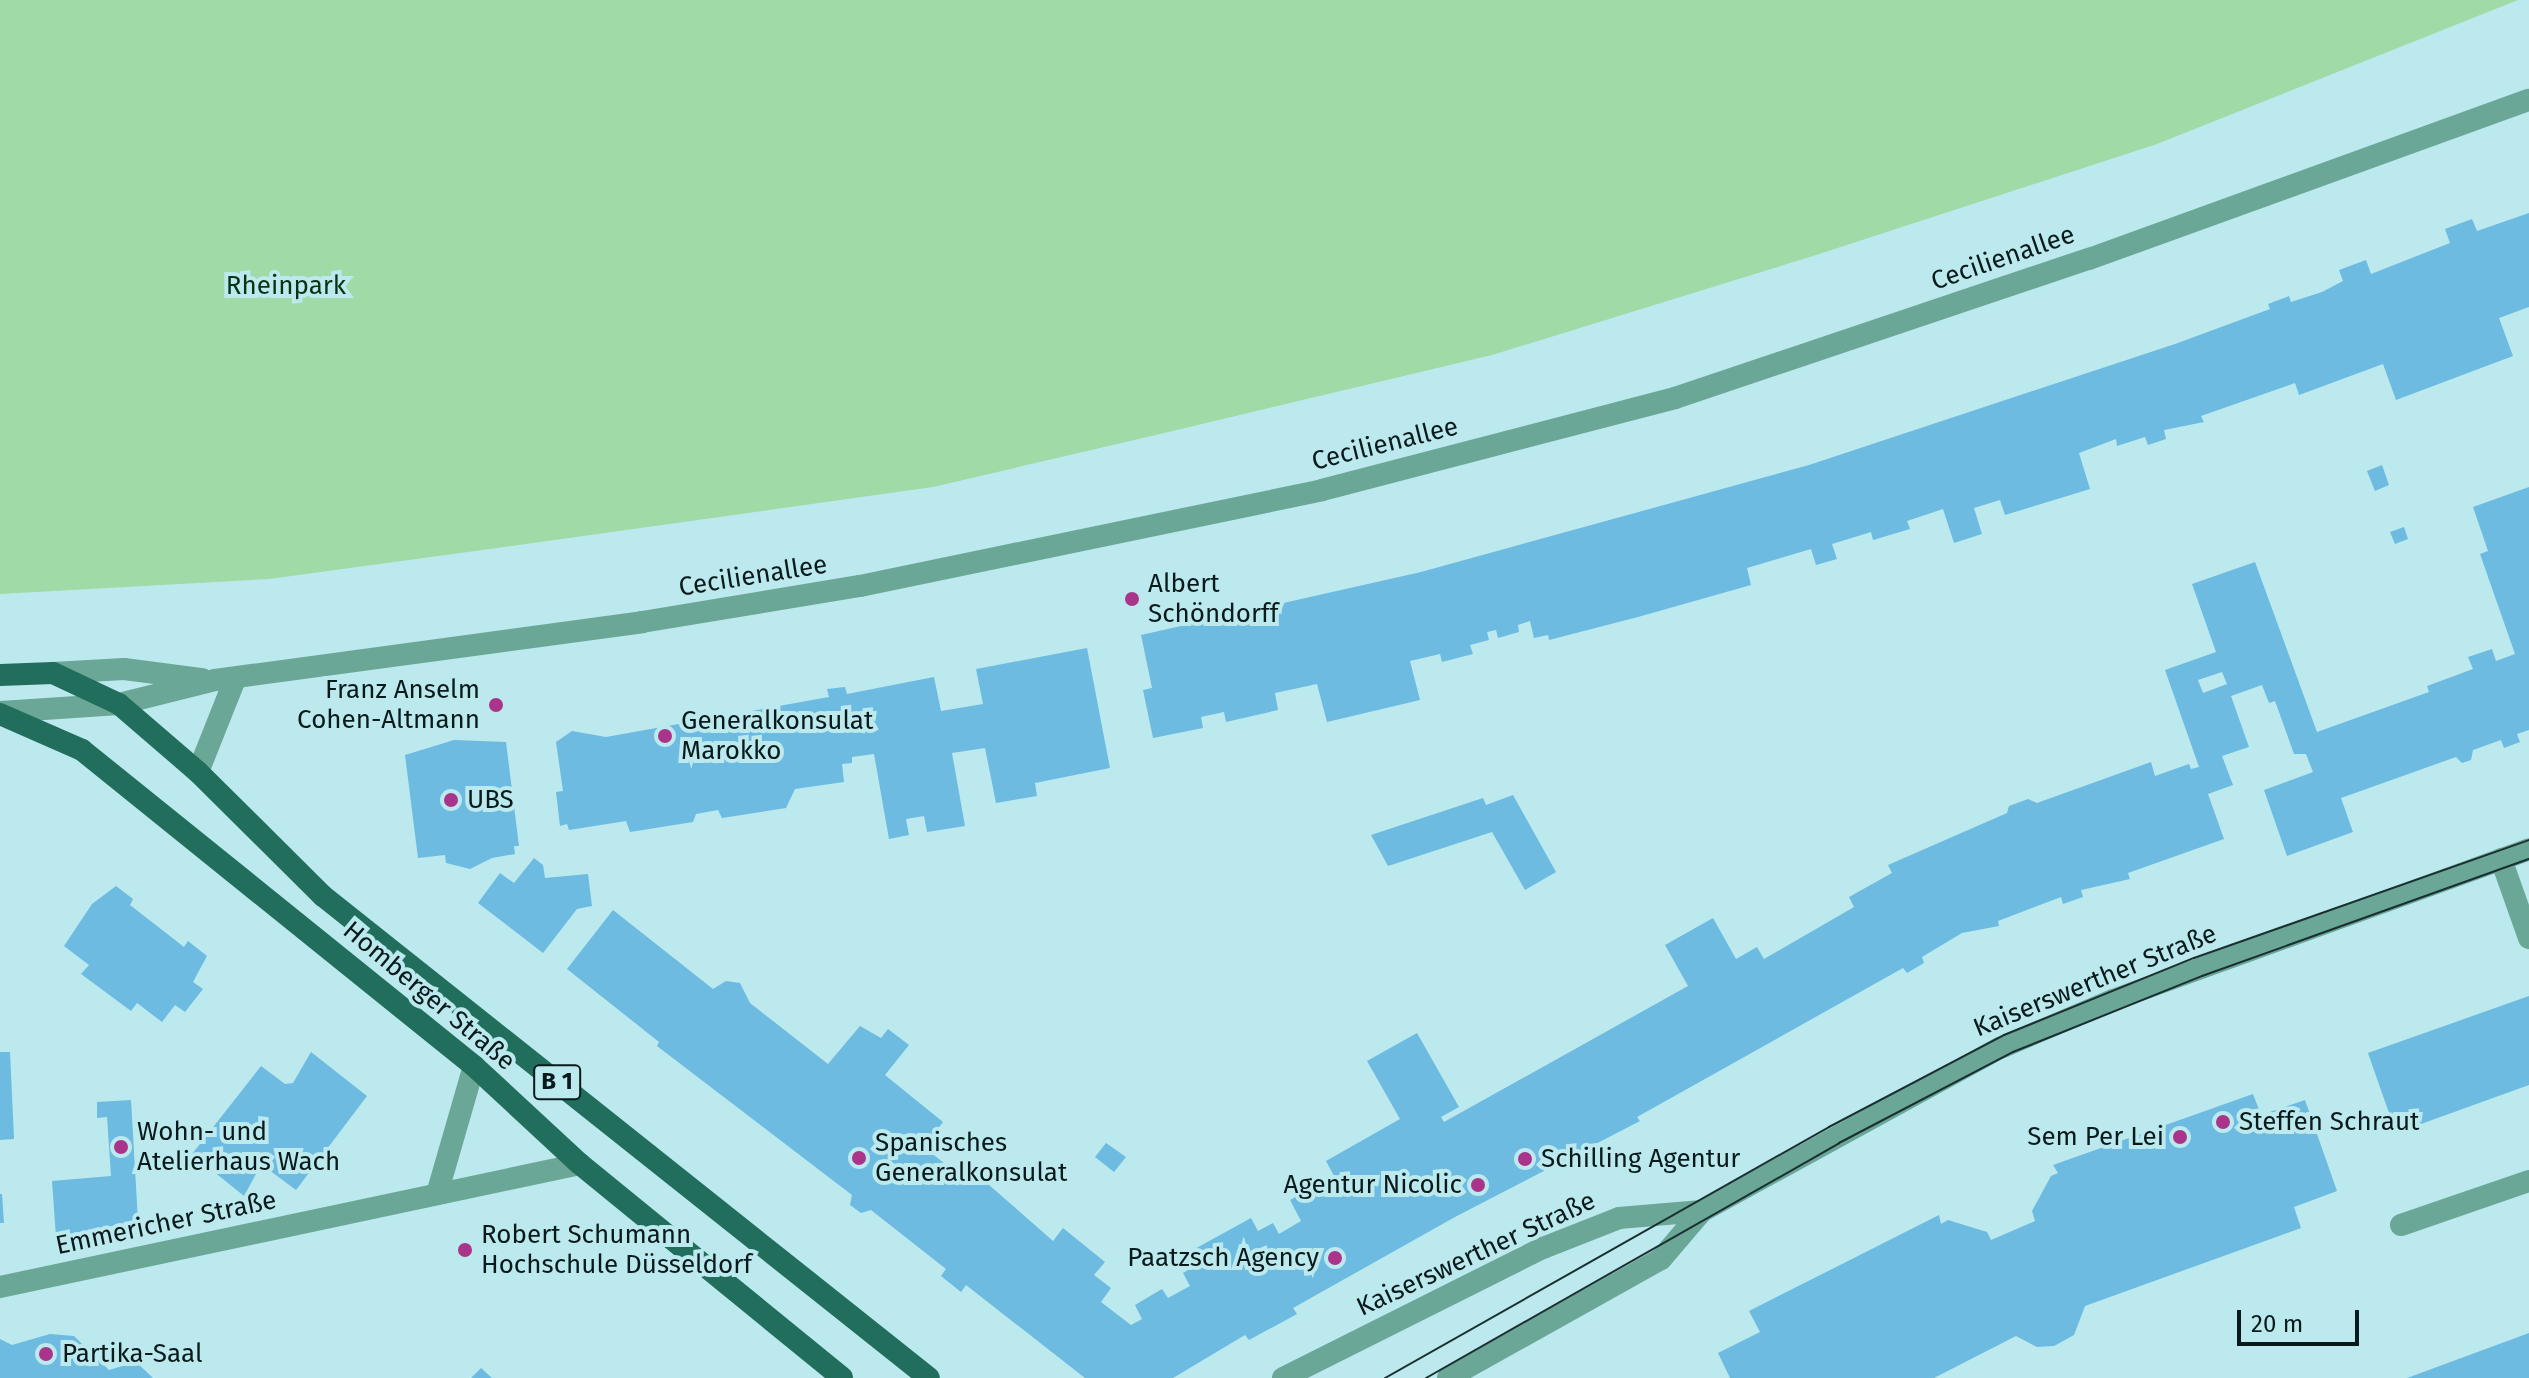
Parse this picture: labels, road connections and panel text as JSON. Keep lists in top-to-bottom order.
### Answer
{
  "streets": {
    "main road": ["Cecilienallee", "Homberger Straße", "B 1"],
    "street": ["Kaiserswerther Straße", "Emmericher Straße"]
  },
  "crossings": [
    ["Cecilienallee", "Homberger Straße"],
    ["Cecilienallee", "B 1"],
    ["Homberger Straße", "B 1"],
    ["Homberger Straße", "Emmericher Straße"]
  ],
  "parks": ["Rheinpark"],
  "places": [
    "Albert Schöndorff",
    "Franz Anselm Cohen-Altmann",
    "Generalkonsulat Marokko",
    "UBS",
    "Steffen Schraut",
    "Sem Per Lei",
    "Wohn- und Atelierhaus Wach",
    "Spanisches Generalkonsulat",
    "Schilling Agentur",
    "Agentur Nicolic",
    "Robert Schumann Hochschule Düsseldorf",
    "Paatzsch Agency",
    "Partika-Saal"
  ],
  "scale_bar": "20 m"
}
